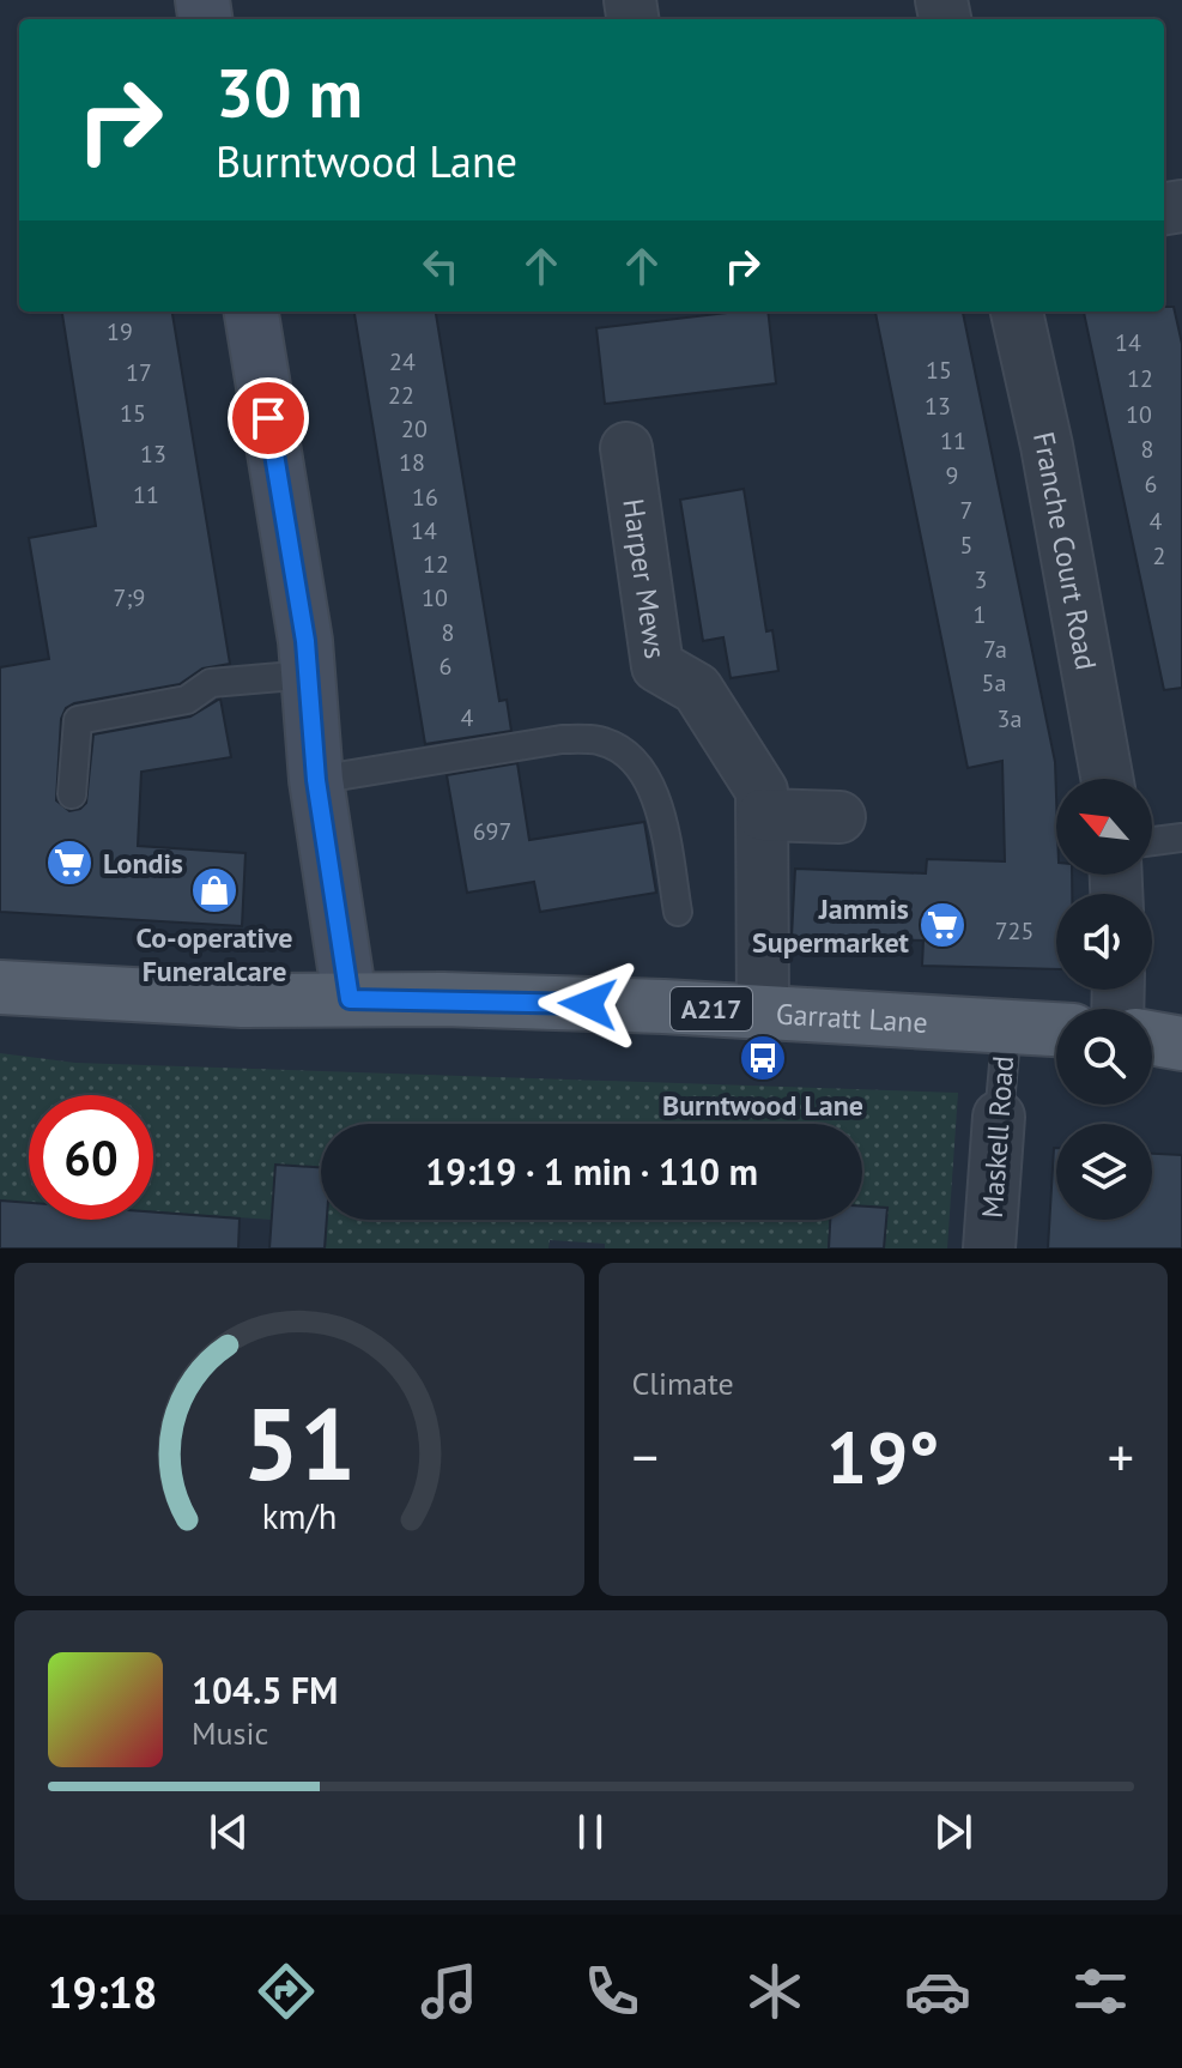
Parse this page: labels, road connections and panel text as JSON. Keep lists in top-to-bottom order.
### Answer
{
  "streets": {
    "main road": ["A217", "Garratt Lane"],
    "street": ["Franche Court Road", "Harper Mews", "Maskell Road"]
  },
  "crossings": [
    ["Harper Mews", "Garratt Lane"],
    ["Garratt Lane", "Maskell Road"]
  ],
  "places": {
    "supermarket": ["Londis", "Jammis Supermarket"],
    "shop": ["Co-operative Funeralcare"],
    "bus stop": ["Burntwood Lane"]
  },
  "house_numbers": [
    "19",
    "14",
    "24",
    "15",
    "17",
    "12",
    "22",
    "13",
    "15",
    "10",
    "20",
    "11",
    "8",
    "13",
    "18",
    "9",
    "6",
    "11",
    "16",
    "7",
    "4",
    "14",
    "5",
    "2",
    "12",
    "3",
    "7;9",
    "10",
    "1",
    "8",
    "7a",
    "6",
    "5a",
    "4",
    "3a",
    "697",
    "725"
  ],
  "north": "top left",
  "page": {
    "turn": ["30 m", "Burntwood Lane"],
    "limit": "60",
    "trip": "19:19 · 1 min · 110 m",
    "tile": "Climate",
    "heat": ["−", "19°", "+"],
    "song": ["104.5 FM", "Music"],
    "tabs": "19:18",
    "gauge": ["51", "km/h"]
  }
}
